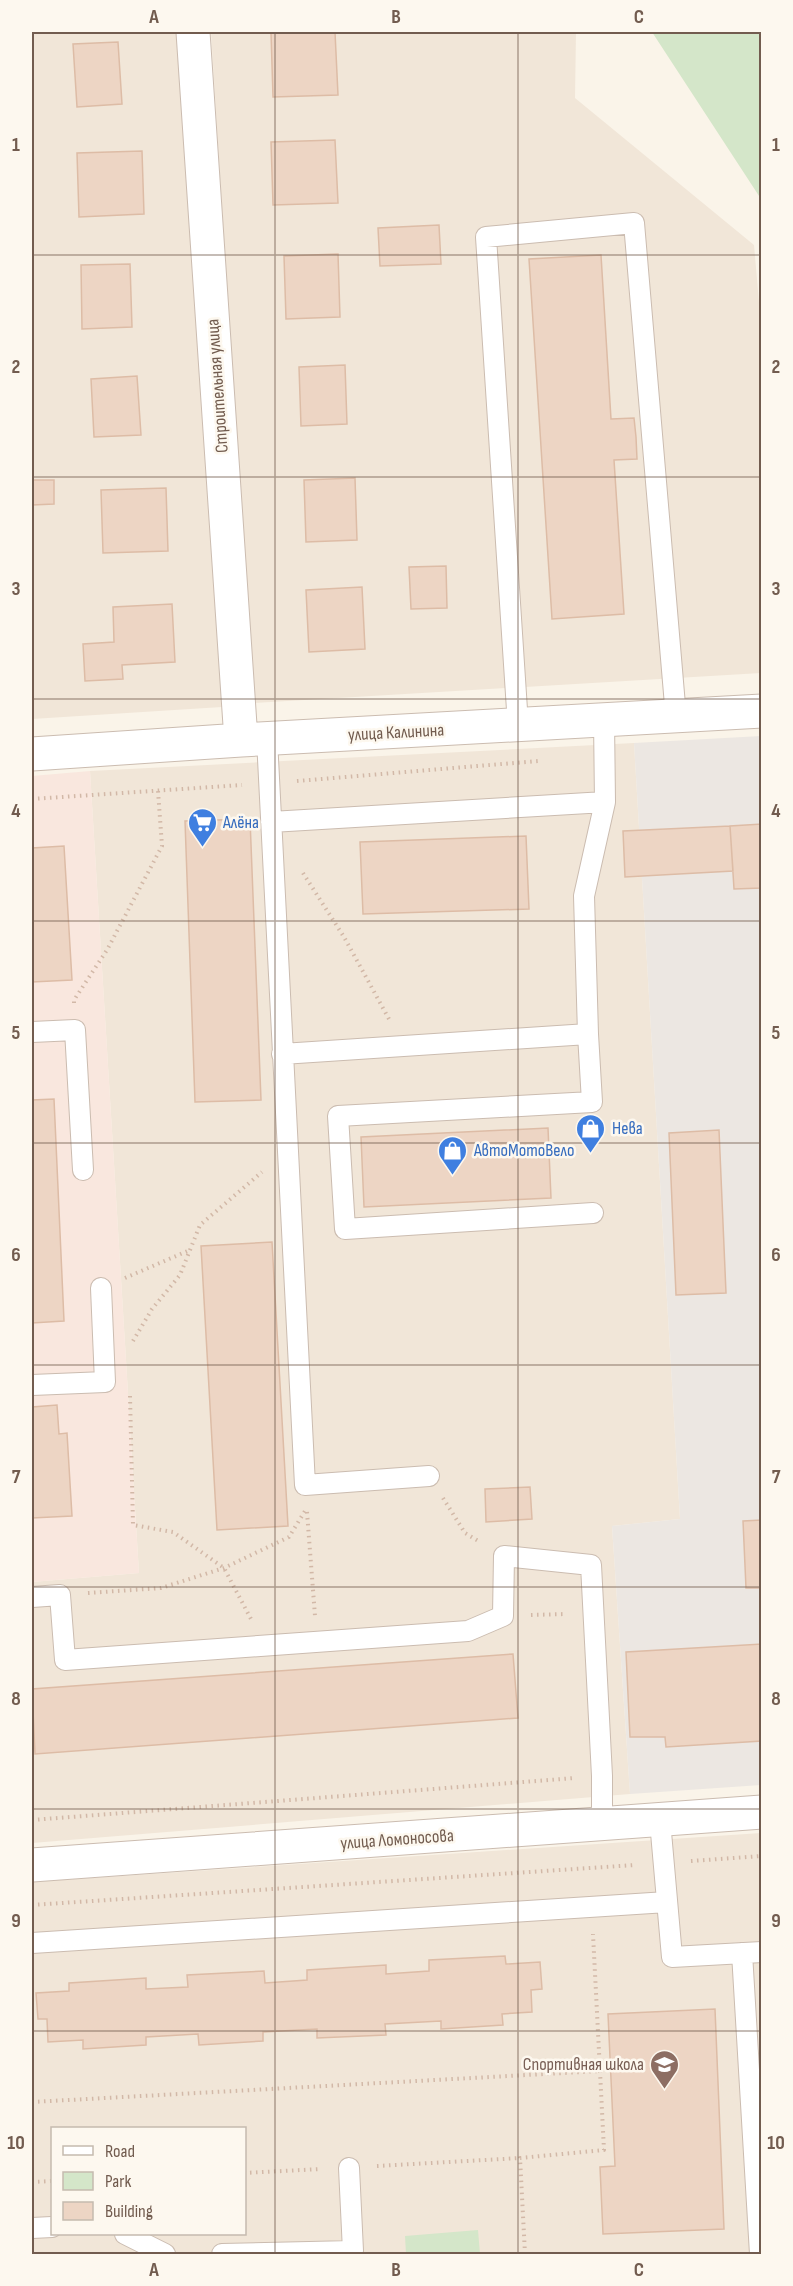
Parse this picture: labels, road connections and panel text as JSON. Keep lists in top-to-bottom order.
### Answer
{
  "streets": {
    "street": ["Строительная улица", "улица Калинина", "улица Ломоносова"]
  },
  "crossings": [
    ["Строительная улица", "улица Калинина"]
  ],
  "places": {
    "supermarket": ["Алёна"],
    "shop": ["Нева", "АвтоМотоВело"],
    "school or university": ["Спортивная школа"]
  },
  "legend": ["Road", "Park", "Building"],
  "grid": {
    "columns": ["A", "B", "C"],
    "rows": [
      "1",
      "2",
      "3",
      "4",
      "5",
      "6",
      "7",
      "8",
      "9",
      "10"
    ]
  }
}
